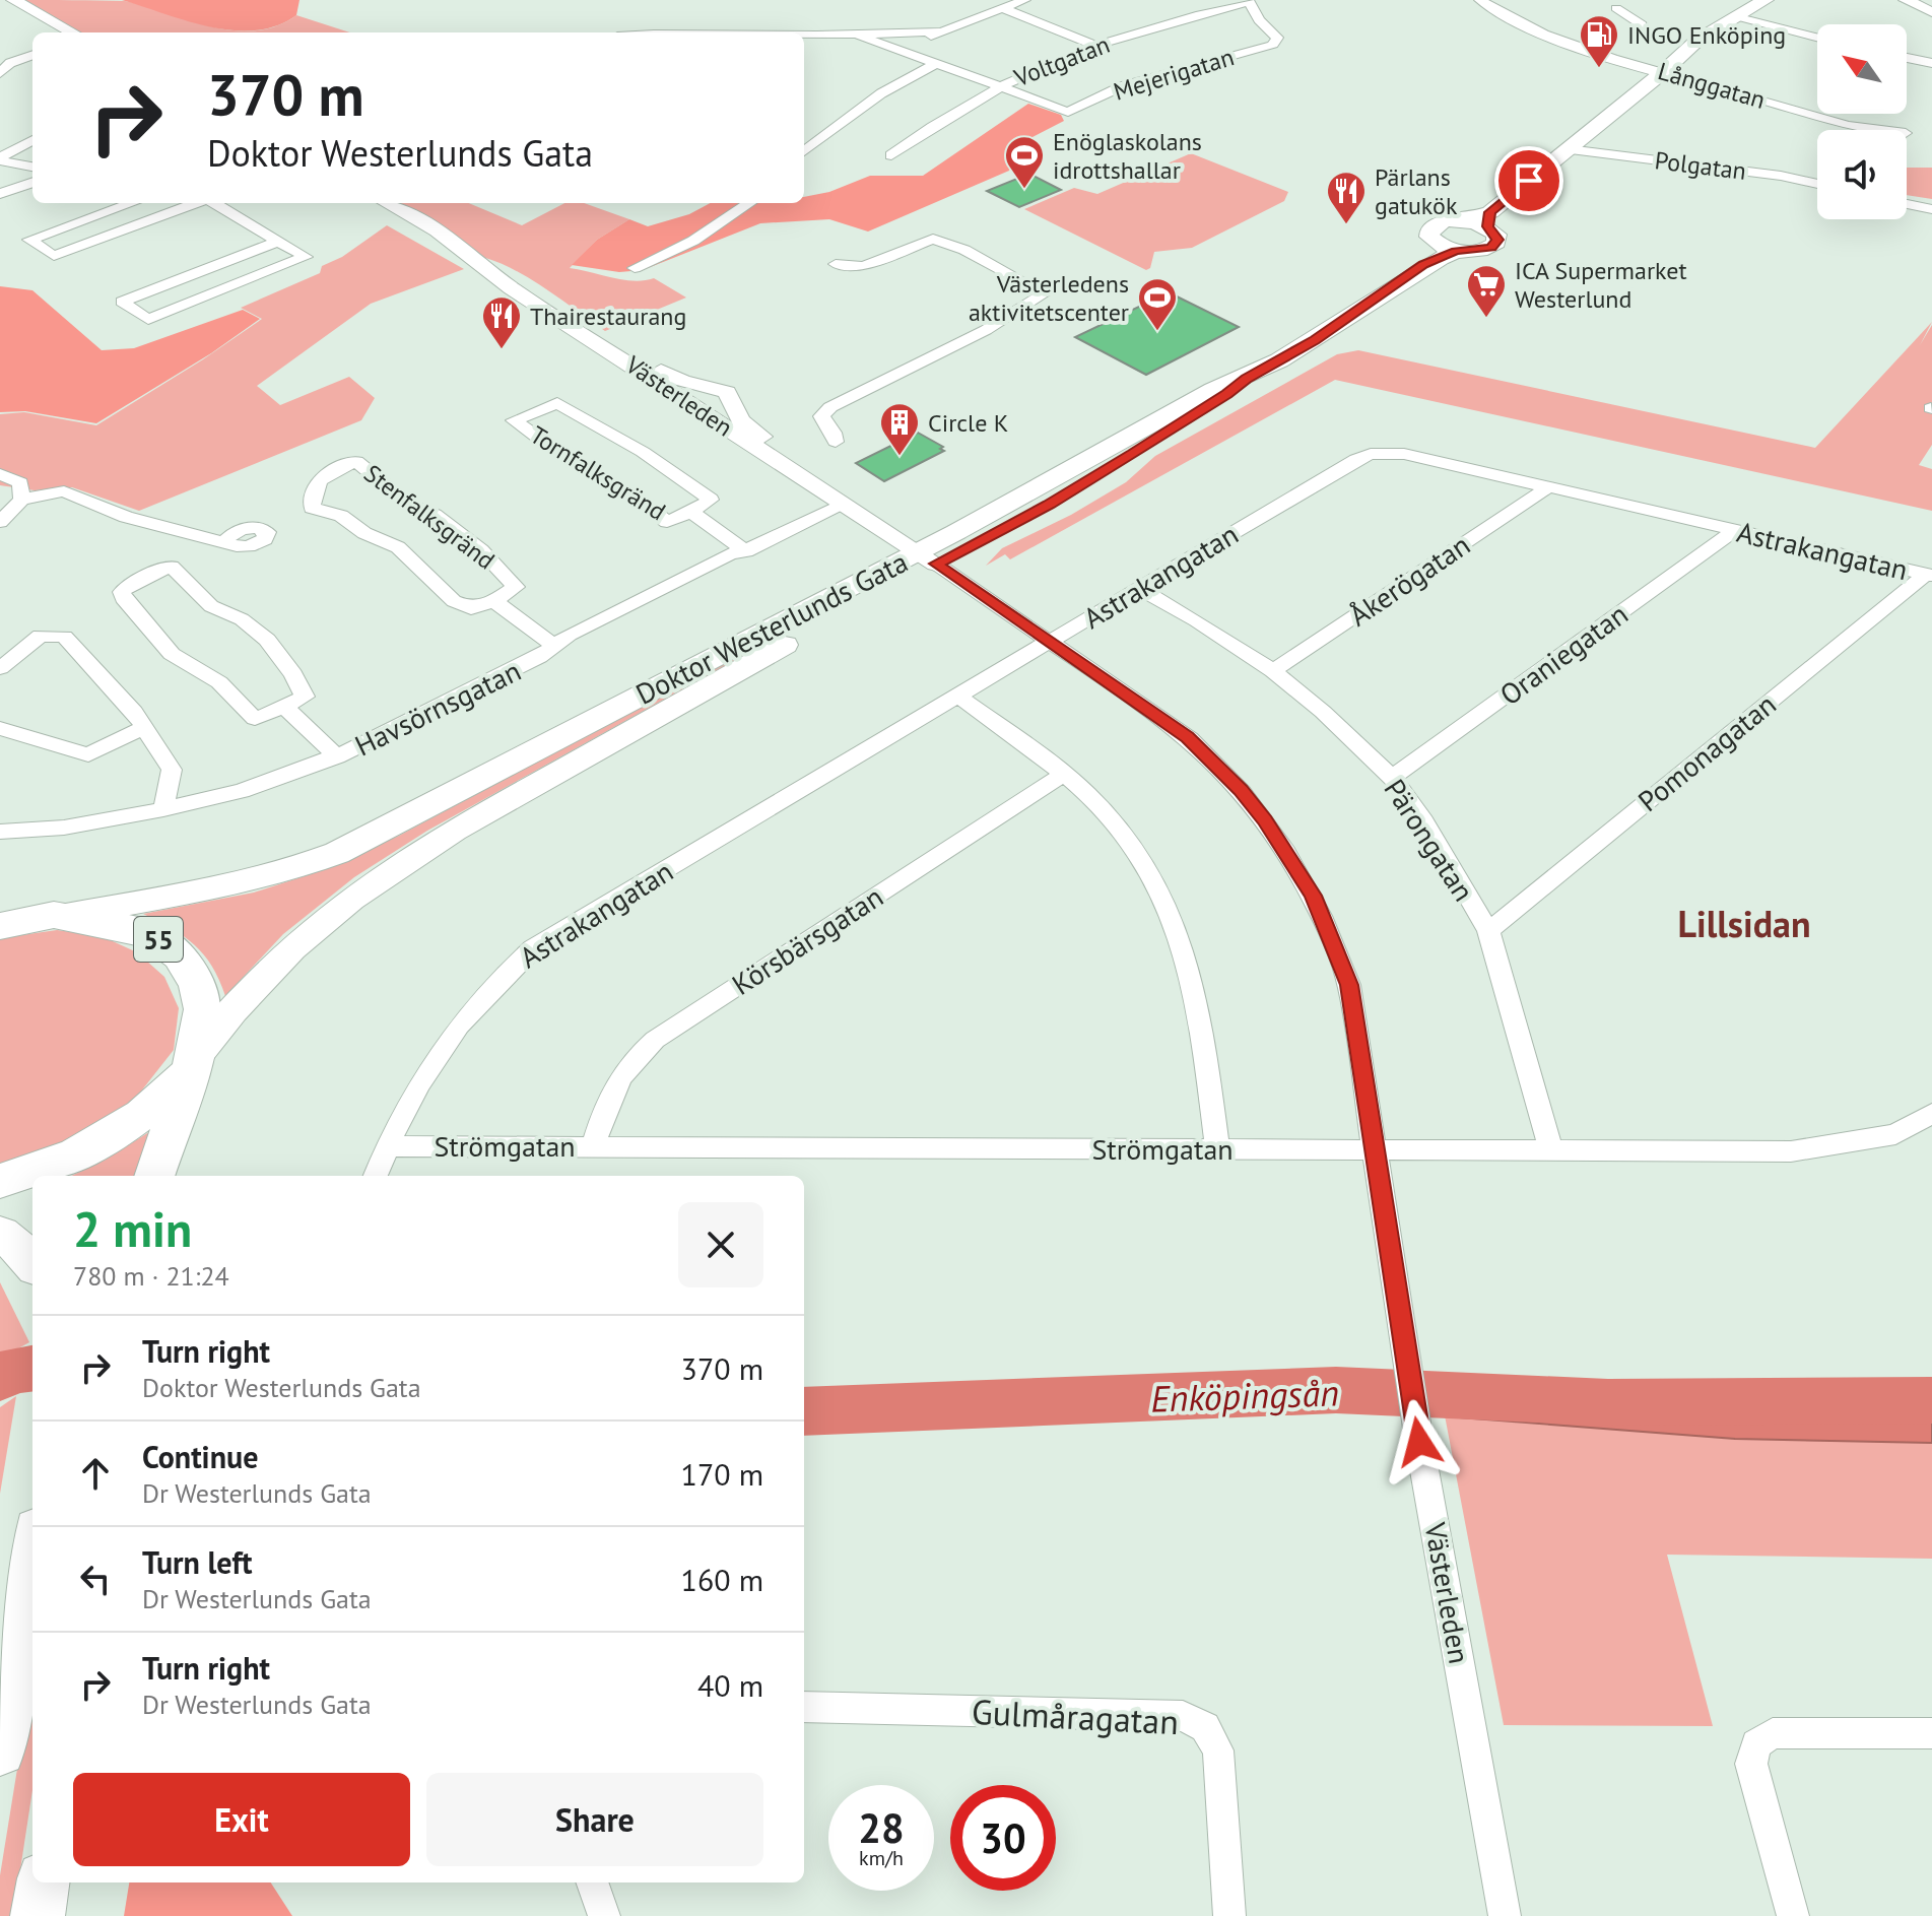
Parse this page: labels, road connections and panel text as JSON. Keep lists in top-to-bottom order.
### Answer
{
  "streets": {
    "main road": ["Doktor Westerlunds Gata", "55"],
    "street": [
      "Voltgatan",
      "Mejerigatan",
      "Långgatan",
      "Polgatan",
      "Västerleden",
      "Tornfalksgränd",
      "Stenfalksgränd",
      "Astrakangatan",
      "Åkerögatan",
      "Oraniegatan",
      "Havsörnsgatan",
      "Pomonagatan",
      "Pärongatan",
      "Körsbärsgatan",
      "Strömgatan",
      "Gulmåragatan"
    ]
  },
  "crossings": [
    ["Voltgatan", "Mejerigatan"],
    ["Västerleden", "Astrakangatan"],
    ["Västerleden", "Doktor Westerlunds Gata"],
    ["Västerleden", "Havsörnsgatan"],
    ["Västerleden", "Strömgatan"],
    ["Tornfalksgränd", "Havsörnsgatan"],
    ["Stenfalksgränd", "Havsörnsgatan"],
    ["Astrakangatan", "Åkerögatan"],
    ["Astrakangatan", "Oraniegatan"],
    ["Astrakangatan", "Pomonagatan"],
    ["Astrakangatan", "Pärongatan"],
    ["Astrakangatan", "Strömgatan"],
    ["Åkerögatan", "Pärongatan"],
    ["Doktor Westerlunds Gata", "55"],
    ["Oraniegatan", "Pärongatan"],
    ["Pomonagatan", "Pärongatan"],
    ["Pärongatan", "Strömgatan"],
    ["Körsbärsgatan", "Strömgatan"]
  ],
  "districts": ["Lillsidan"],
  "water": ["Enköpingsån"],
  "places": {
    "fuel station": ["INGO Enköping"],
    "sports": ["Enöglaskolans idrottshallar", "Västerledens aktivitetscenter"],
    "restaurant": ["Pärlans gatukök", "Thairestaurang"],
    "supermarket": ["ICA Supermarket Westerlund"],
    "building": ["Circle K"]
  },
  "north": "top left",
  "page": {
    "turn": ["370 m", "Doktor Westerlunds Gata"],
    "heading": ["2 min", "780 m · 21:24"],
    "list": [
      {
        "name": "Turn right",
        "note": "Doktor Westerlunds Gata",
        "value": "370 m"
      },
      {
        "name": "Continue",
        "note": "Dr Westerlunds Gata",
        "value": "170 m"
      },
      {
        "name": "Turn left",
        "note": "Dr Westerlunds Gata",
        "value": "160 m"
      },
      {
        "name": "Turn right",
        "note": "Dr Westerlunds Gata",
        "value": "40 m"
      }
    ],
    "buttons": ["Exit", "Share"],
    "speed": "28 km/h",
    "limit": "30"
  }
}
